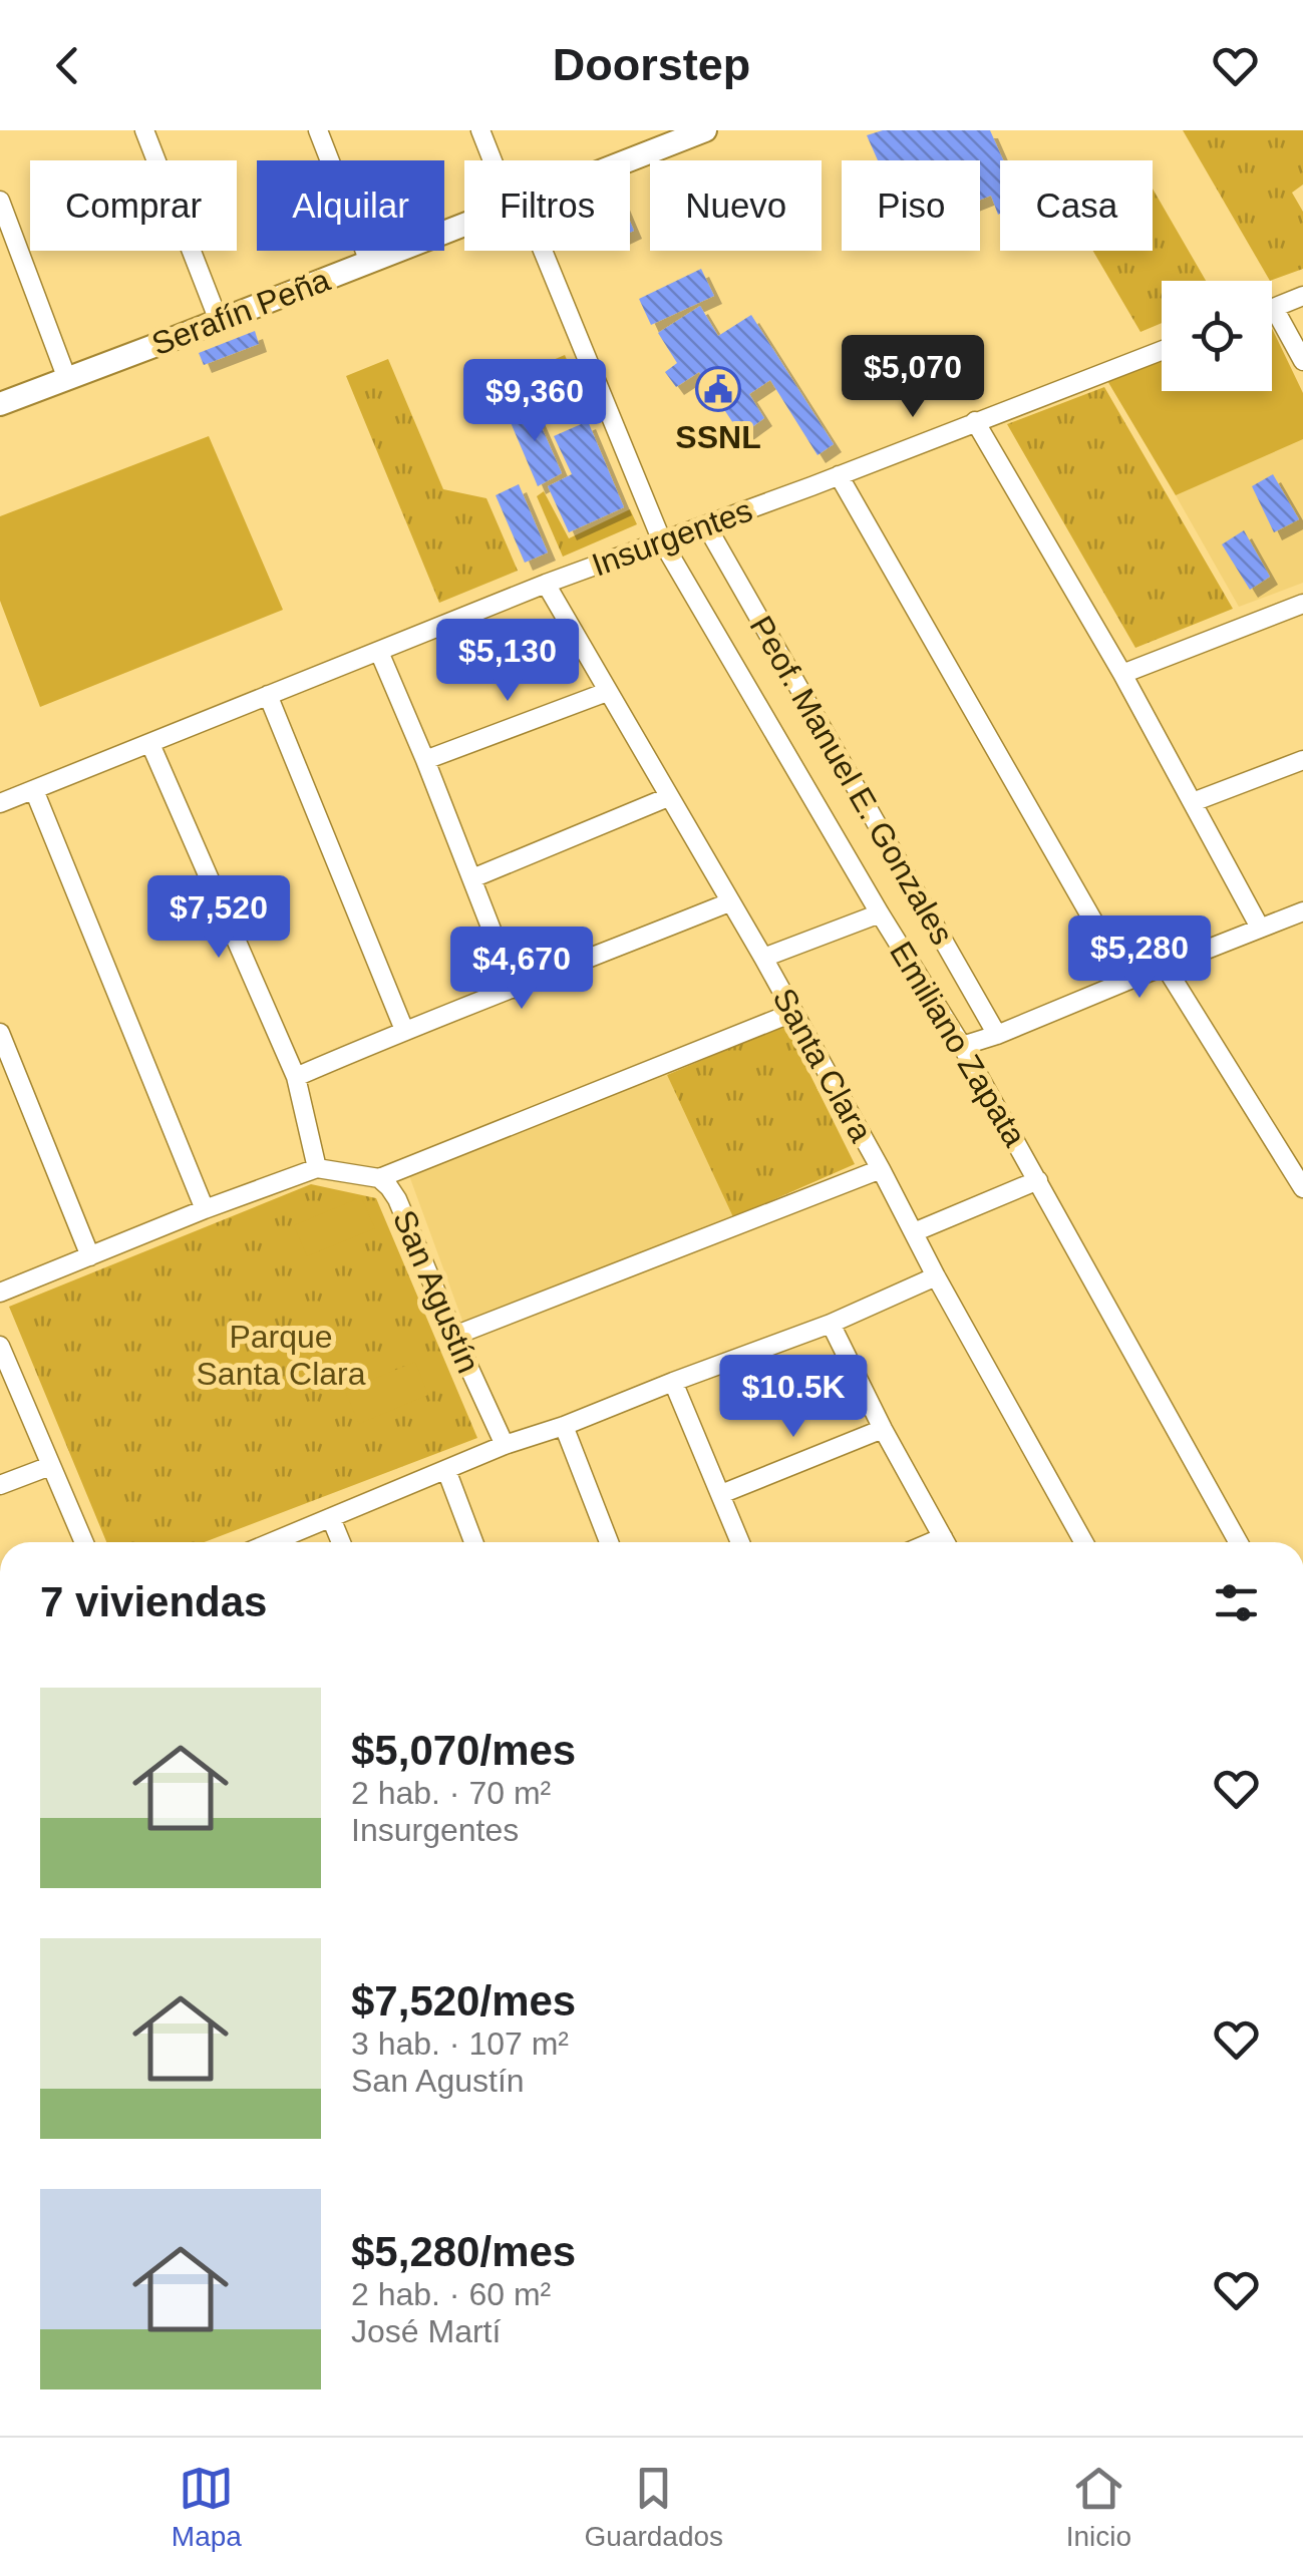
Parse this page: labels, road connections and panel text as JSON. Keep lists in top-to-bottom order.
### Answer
{
  "streets": {
    "main road": ["Serafín Peña"],
    "street": [
      "Insurgentes",
      "Peof. Manuel E. Gonzales",
      "Emiliano Zapata",
      "Santa Clara",
      "San Agustín"
    ]
  },
  "crossings": [
    ["Insurgentes", "Peof. Manuel E. Gonzales"],
    ["Insurgentes", "Emiliano Zapata"],
    ["Insurgentes", "Santa Clara"]
  ],
  "parks": ["Parque Santa Clara"],
  "places": {
    "public building": ["SSNL"]
  },
  "page": {
    "header": "Doorstep",
    "chip": [
      "Comprar",
      "Alquilar",
      "Filtros",
      "Nuevo",
      "Piso",
      "Casa"
    ],
    "price": [
      "$5,070",
      "$9,360",
      "$5,130",
      "$7,520",
      "$5,280",
      "$4,670",
      "$10.5K"
    ],
    "heading": "7 viviendas",
    "list": [
      {
        "name": "$5,070/mes",
        "note": "2 hab. · 70 m² · Insurgentes"
      },
      {
        "name": "$7,520/mes",
        "note": "3 hab. · 107 m² · San Agustín"
      },
      {
        "name": "$5,280/mes",
        "note": "2 hab. · 60 m² · José Martí"
      }
    ],
    "tabs": ["Mapa", "Guardados", "Inicio"]
  }
}
